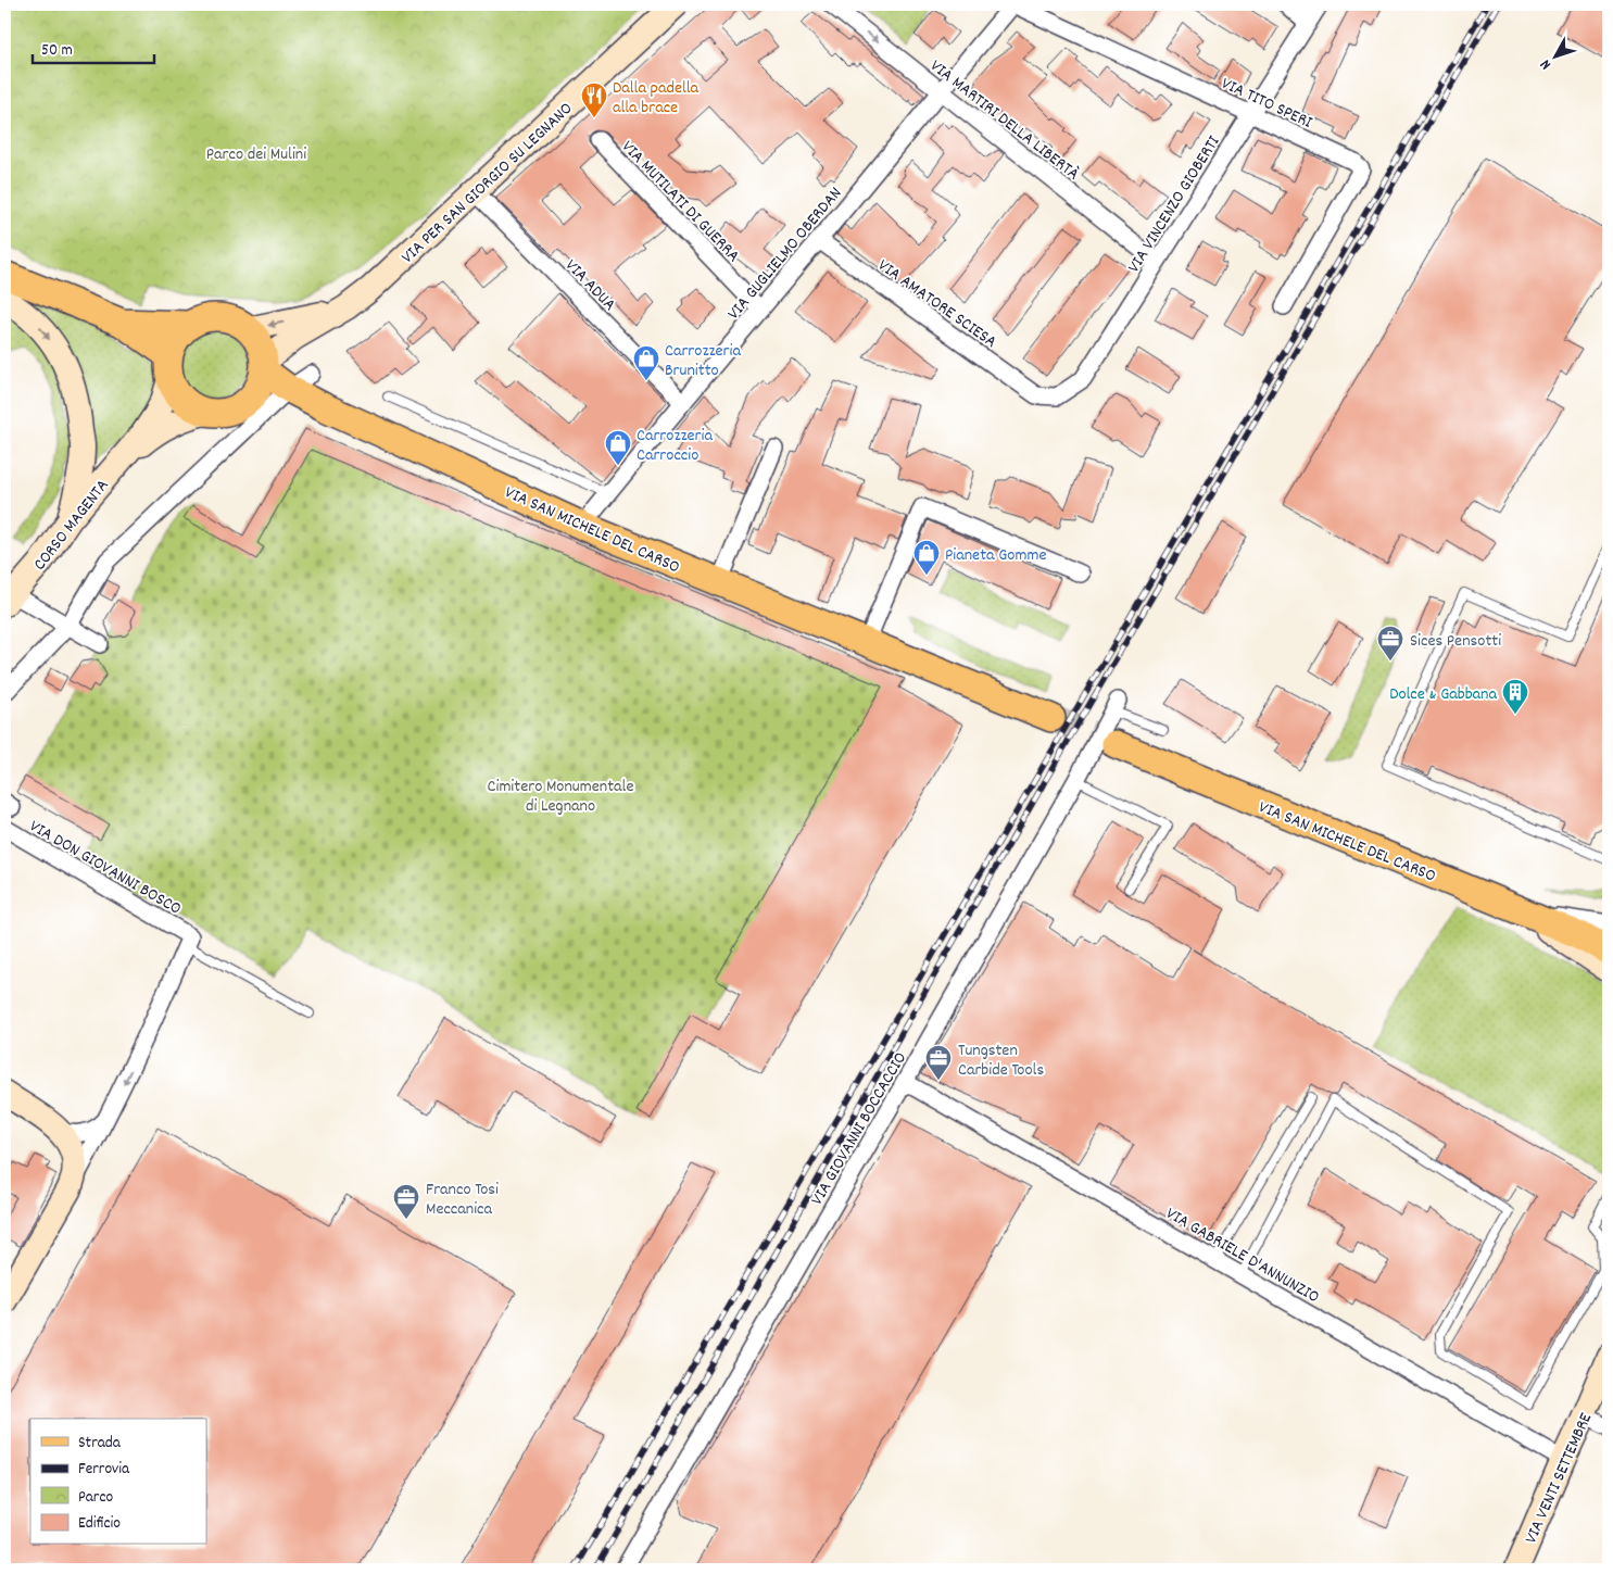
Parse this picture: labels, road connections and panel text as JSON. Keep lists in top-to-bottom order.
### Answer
{
  "streets": {
    "main road": ["VIA SAN MICHELE DEL CARSO"],
    "street": [
      "VIA TITO SPERI",
      "VIA MARTIRI DELLA LIBERTÀ",
      "VIA PER SAN GIORGIO SU LEGNANO",
      "VIA MUTILATI DI GUERRA",
      "VIA VINCENZO GIOBERTI",
      "VIA GUGLIELMO OBERDAN",
      "VIA ADUA",
      "VIA AMATORE SCIESA",
      "CORSO MAGENTA",
      "VIA DON GIOVANNI BOSCO",
      "VIA GIOVANNI BOCCACCIO",
      "VIA GABRIELE D'ANNUNZIO",
      "VIA VENTI SETTEMBRE"
    ]
  },
  "crossings": [
    ["VIA TITO SPERI", "VIA VINCENZO GIOBERTI"],
    ["VIA TITO SPERI", "VIA GUGLIELMO OBERDAN"],
    ["VIA MARTIRI DELLA LIBERTÀ", "VIA VINCENZO GIOBERTI"],
    ["VIA MARTIRI DELLA LIBERTÀ", "VIA GUGLIELMO OBERDAN"],
    ["VIA PER SAN GIORGIO SU LEGNANO", "VIA ADUA"],
    ["VIA PER SAN GIORGIO SU LEGNANO", "CORSO MAGENTA"],
    ["VIA PER SAN GIORGIO SU LEGNANO", "VIA SAN MICHELE DEL CARSO"],
    ["VIA MUTILATI DI GUERRA", "VIA GUGLIELMO OBERDAN"],
    ["VIA VINCENZO GIOBERTI", "VIA AMATORE SCIESA"],
    ["VIA GUGLIELMO OBERDAN", "VIA ADUA"],
    ["VIA GUGLIELMO OBERDAN", "VIA AMATORE SCIESA"],
    ["VIA GUGLIELMO OBERDAN", "VIA SAN MICHELE DEL CARSO"],
    ["CORSO MAGENTA", "VIA SAN MICHELE DEL CARSO"],
    ["VIA GIOVANNI BOCCACCIO", "VIA GABRIELE D'ANNUNZIO"],
    ["VIA GABRIELE D'ANNUNZIO", "VIA VENTI SETTEMBRE"]
  ],
  "parks": ["Parco dei Mulini", "Cimitero Monumentale di Legnano"],
  "places": {
    "restaurant": ["Dalla padella alla brace"],
    "shop": ["Carrozzeria Brunitto", "Carrozzeria Carroccio", "Pianeta Gomme"],
    "office": ["Sices Pensotti", "Tungsten Carbide Tools", "Franco Tosi Meccanica"],
    "building": ["Dolce & Gabbana"]
  },
  "legend": [
    "Strada",
    "Ferrovia",
    "Parco",
    "Edificio"
  ],
  "scale_bar": "50 m",
  "north": "bottom left"
}
